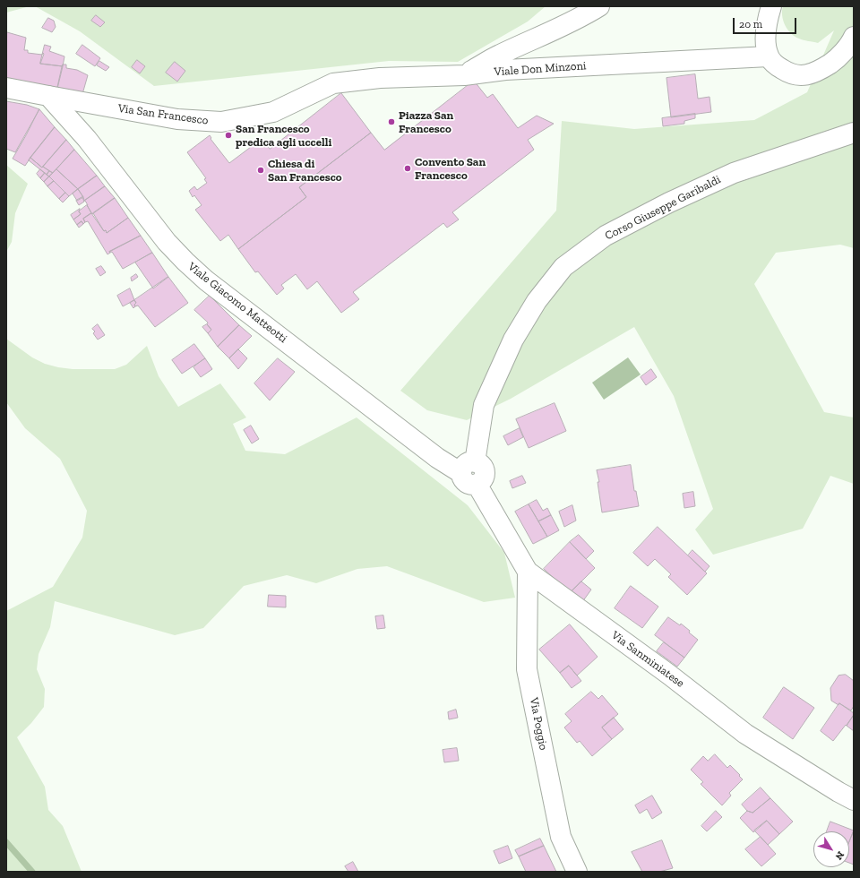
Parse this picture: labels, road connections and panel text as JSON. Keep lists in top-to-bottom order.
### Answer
{
  "streets": {
    "main road": [
      "Viale Don Minzoni",
      "Via San Francesco",
      "Corso Giuseppe Garibaldi",
      "Viale Giacomo Matteotti",
      "Via Sanminiatese",
      "Via Poggio"
    ]
  },
  "crossings": [
    ["Viale Don Minzoni", "Via San Francesco"],
    ["Via San Francesco", "Viale Giacomo Matteotti"],
    ["Corso Giuseppe Garibaldi", "Viale Giacomo Matteotti"],
    ["Corso Giuseppe Garibaldi", "Via Sanminiatese"],
    ["Viale Giacomo Matteotti", "Via Sanminiatese"],
    ["Via Sanminiatese", "Via Poggio"]
  ],
  "places": [
    "Piazza San Francesco",
    "San Francesco predica agli uccelli",
    "Convento San Francesco",
    "Chiesa di San Francesco"
  ],
  "scale_bar": "20 m",
  "north": "bottom right"
}
